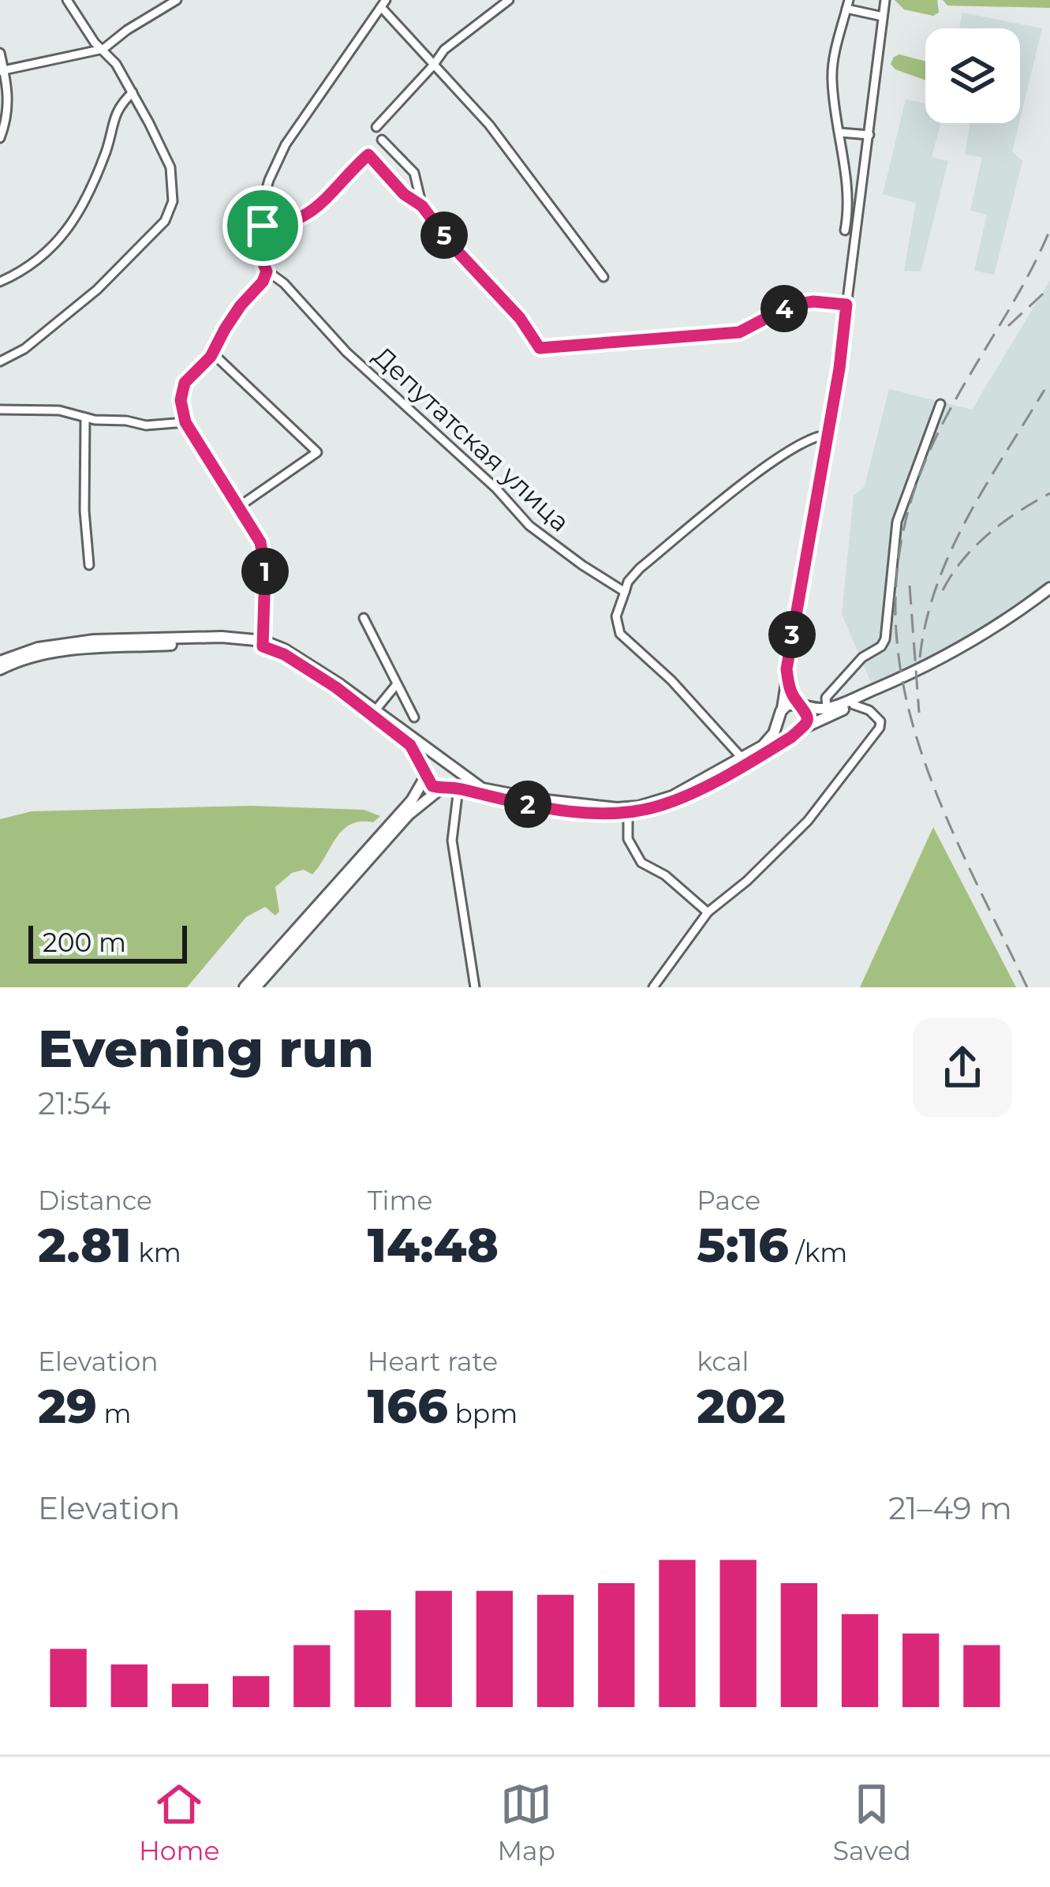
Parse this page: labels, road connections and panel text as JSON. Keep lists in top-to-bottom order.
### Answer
{
  "streets": {
    "street": ["Депутатская улица"]
  },
  "scale_bar": "200 m",
  "page": {
    "pins": [
      "5",
      "4",
      "1",
      "3",
      "2"
    ],
    "scale": "200 m",
    "heading": ["Evening run", "21:54"],
    "stats": [
      ["Distance", "2.81 km"],
      ["Time", "14:48"],
      ["Pace", "5:16 /km"],
      ["Elevation", "29 m"],
      ["Heart rate", "166 bpm"],
      ["kcal", "202"]
    ],
    "chart": ["Elevation", "21–49 m"],
    "tabs": ["Home", "Map", "Saved"]
  }
}
